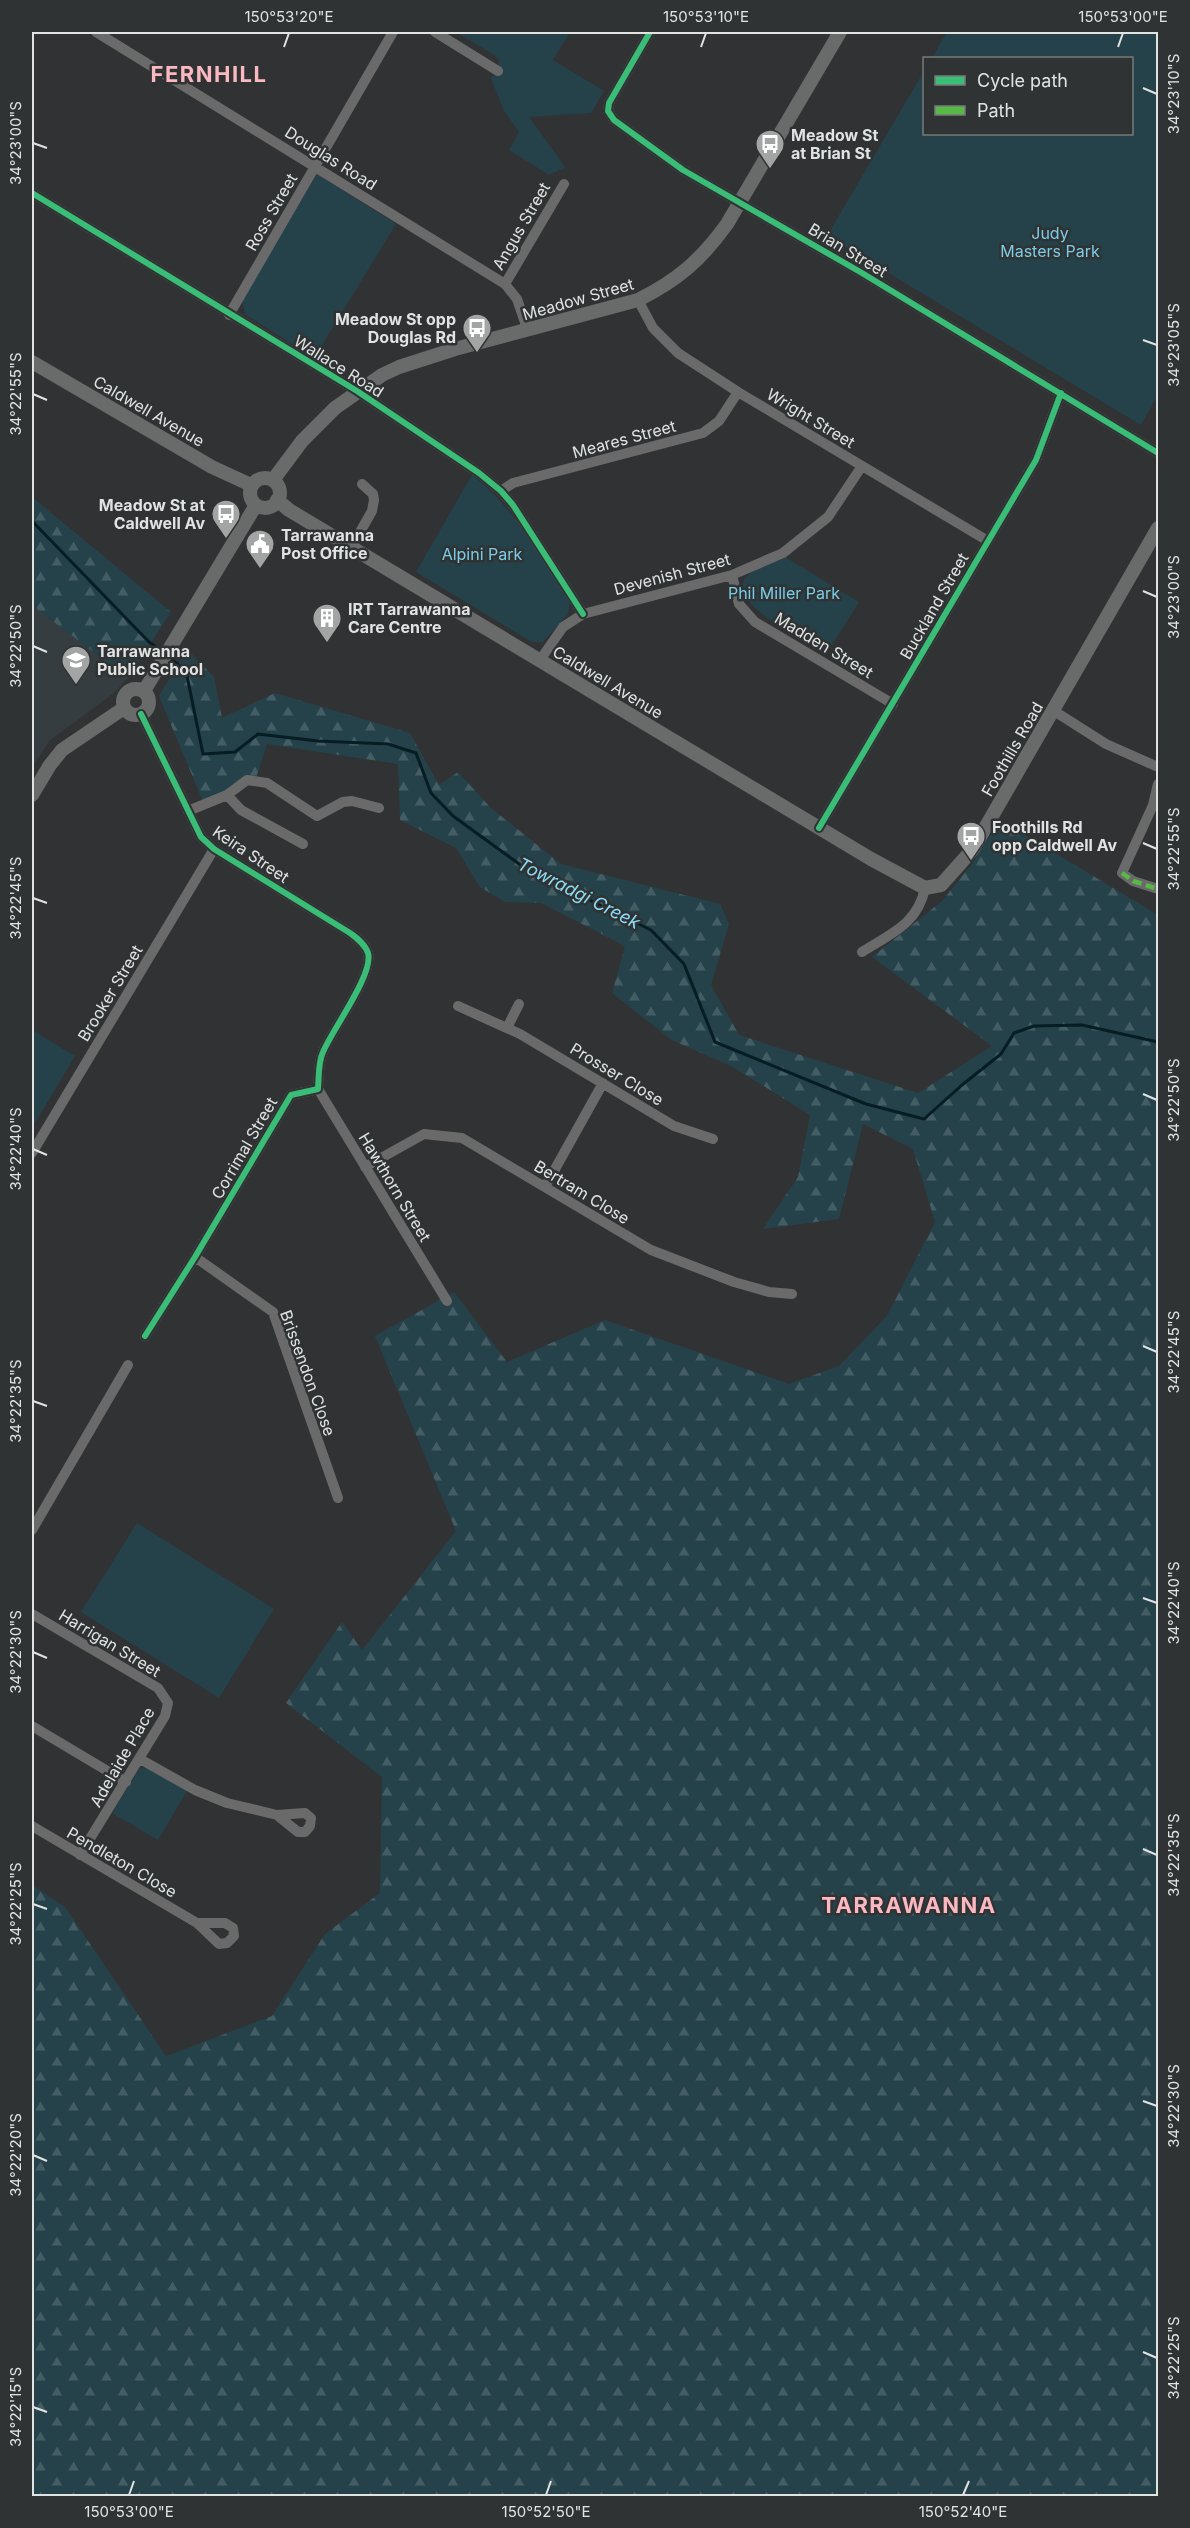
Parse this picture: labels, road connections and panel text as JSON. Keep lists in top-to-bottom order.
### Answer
{
  "streets": {
    "main road": ["Meadow Street", "Caldwell Avenue", "Foothills Road"],
    "street": [
      "Douglas Road",
      "Ross Street",
      "Angus Street",
      "Brian Street",
      "Wallace Road",
      "Wright Street",
      "Meares Street",
      "Devenish Street",
      "Buckland Street",
      "Madden Street",
      "Keira Street",
      "Brooker Street",
      "Prosser Close",
      "Corrimal Street",
      "Hawthorn Street",
      "Bertram Close",
      "Brissendon Close",
      "Harrigan Street",
      "Adelaide Place",
      "Pendleton Close"
    ]
  },
  "crossings": [
    ["Douglas Road", "Ross Street"],
    ["Douglas Road", "Angus Street"],
    ["Douglas Road", "Meadow Street"],
    ["Ross Street", "Wallace Road"],
    ["Brian Street", "Meadow Street"],
    ["Brian Street", "Buckland Street"],
    ["Meadow Street", "Wallace Road"],
    ["Meadow Street", "Caldwell Avenue"],
    ["Meadow Street", "Wright Street"],
    ["Wallace Road", "Meares Street"],
    ["Wallace Road", "Devenish Street"],
    ["Caldwell Avenue", "Devenish Street"],
    ["Caldwell Avenue", "Buckland Street"],
    ["Caldwell Avenue", "Foothills Road"],
    ["Wright Street", "Meares Street"],
    ["Wright Street", "Devenish Street"],
    ["Wright Street", "Buckland Street"],
    ["Devenish Street", "Madden Street"],
    ["Buckland Street", "Madden Street"],
    ["Keira Street", "Brooker Street"],
    ["Keira Street", "Corrimal Street"],
    ["Keira Street", "Hawthorn Street"],
    ["Corrimal Street", "Hawthorn Street"],
    ["Corrimal Street", "Brissendon Close"],
    ["Hawthorn Street", "Bertram Close"],
    ["Harrigan Street", "Adelaide Place"],
    ["Adelaide Place", "Pendleton Close"]
  ],
  "districts": ["FERNHILL", "TARRAWANNA"],
  "water": ["Towradgi Creek"],
  "parks": ["Judy Masters Park", "Alpini Park", "Phil Miller Park"],
  "places": {
    "bus stop": [
      "Meadow St at Brian St",
      "Meadow St opp Douglas Rd",
      "Meadow St at Caldwell Av",
      "Foothills Rd opp Caldwell Av"
    ],
    "public building": ["Tarrawanna Post Office"],
    "building": ["IRT Tarrawanna Care Centre"],
    "school or university": ["Tarrawanna Public School"]
  },
  "legend": ["Cycle path", "Path"],
  "coordinates": [
    "150°53'20\"E",
    "150°53'10\"E",
    "150°53'00\"E",
    "34°23'10\"S",
    "34°23'00\"S",
    "34°23'05\"S",
    "34°22'55\"S",
    "34°22'50\"S",
    "34°22'45\"S",
    "34°22'40\"S",
    "34°22'35\"S",
    "34°22'30\"S",
    "34°22'25\"S",
    "34°22'20\"S",
    "34°22'15\"S",
    "150°52'50\"E",
    "150°52'40\"E"
  ]
}
